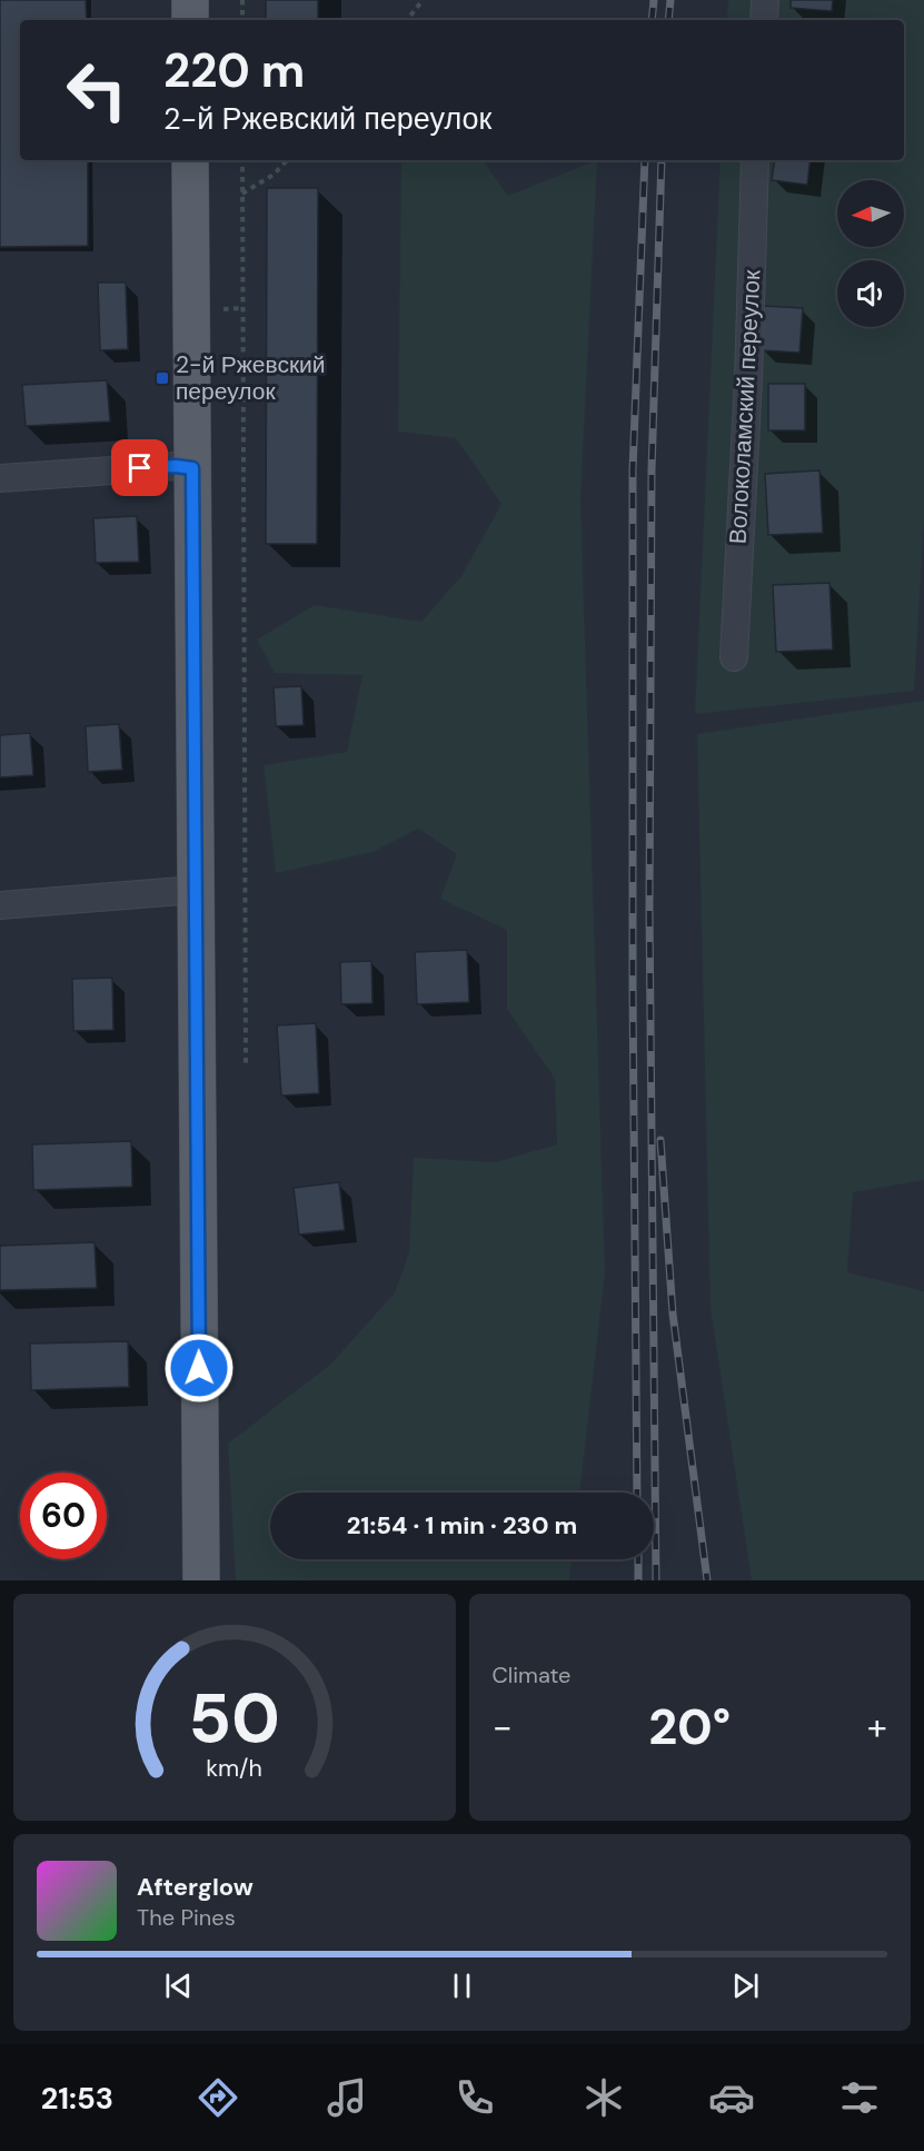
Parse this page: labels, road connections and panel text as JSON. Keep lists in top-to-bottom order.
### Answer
{
  "streets": {
    "street": ["Волоколамский переулок"]
  },
  "places": {
    "transit": ["2-й Ржевский переулок"]
  },
  "north": "left",
  "page": {
    "turn": ["220 m", "2-й Ржевский переулок"],
    "limit": "60",
    "trip": "21:54 · 1 min · 230 m",
    "tile": "Climate",
    "heat": ["−", "20°", "+"],
    "song": ["Afterglow", "The Pines"],
    "tabs": "21:53",
    "gauge": ["50", "km/h"]
  }
}
